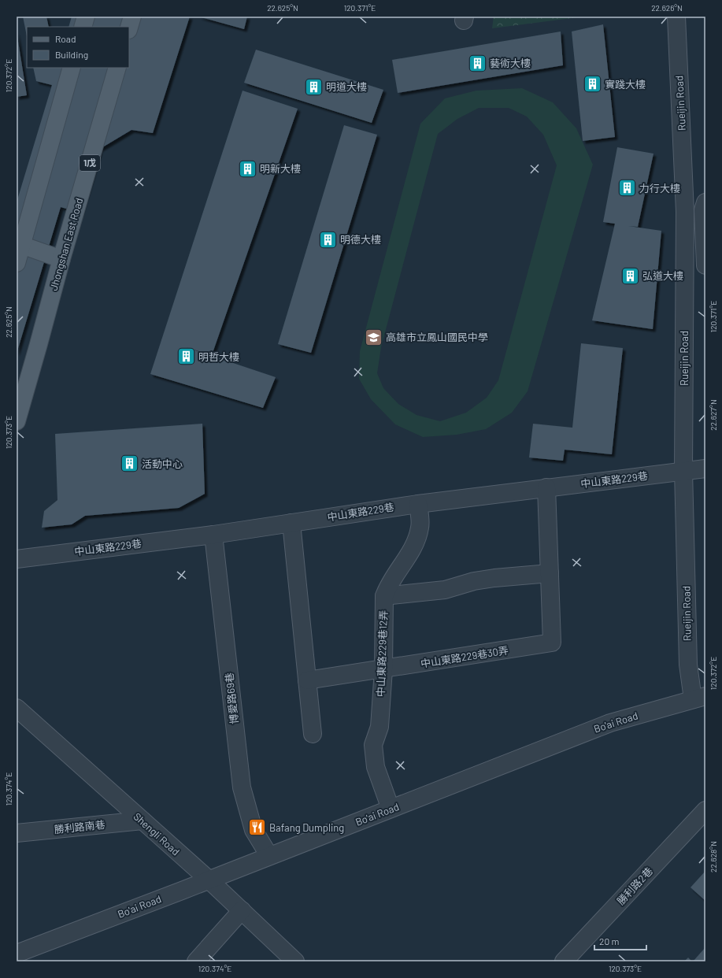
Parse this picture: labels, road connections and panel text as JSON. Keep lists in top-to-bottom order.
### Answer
{
  "streets": {
    "main road": ["1戊", "Jhongshan East Road"],
    "street": [
      "Rueijin Road",
      "中山東路229巷",
      "中山東路229巷12弄",
      "中山東路229巷30弄",
      "博愛路69巷",
      "Bo'ai Road",
      "勝利路南巷",
      "Shengli Road",
      "勝利路2巷"
    ]
  },
  "crossings": [
    ["Rueijin Road", "中山東路229巷"],
    ["Rueijin Road", "Bo'ai Road"],
    ["中山東路229巷", "中山東路229巷12弄"],
    ["中山東路229巷", "中山東路229巷30弄"],
    ["中山東路229巷", "博愛路69巷"],
    ["中山東路229巷12弄", "中山東路229巷30弄"],
    ["中山東路229巷12弄", "Bo'ai Road"],
    ["博愛路69巷", "Bo'ai Road"],
    ["Bo'ai Road", "Shengli Road"],
    ["勝利路南巷", "Shengli Road"]
  ],
  "places": {
    "building": [
      "藝術大樓",
      "實踐大樓",
      "明道大樓",
      "明新大樓",
      "力行大樓",
      "明德大樓",
      "弘道大樓",
      "明哲大樓",
      "活動中心"
    ],
    "school or university": ["高雄市立鳳山國民中學"],
    "restaurant": ["Bafang Dumpling"]
  },
  "legend": ["Road", "Building"],
  "scale_bar": "20 m",
  "coordinates": [
    "22.625°N",
    "120.371°E",
    "22.626°N",
    "120.372°E",
    "22.627°N",
    "120.373°E",
    "120.374°E",
    "22.628°N"
  ]
}
